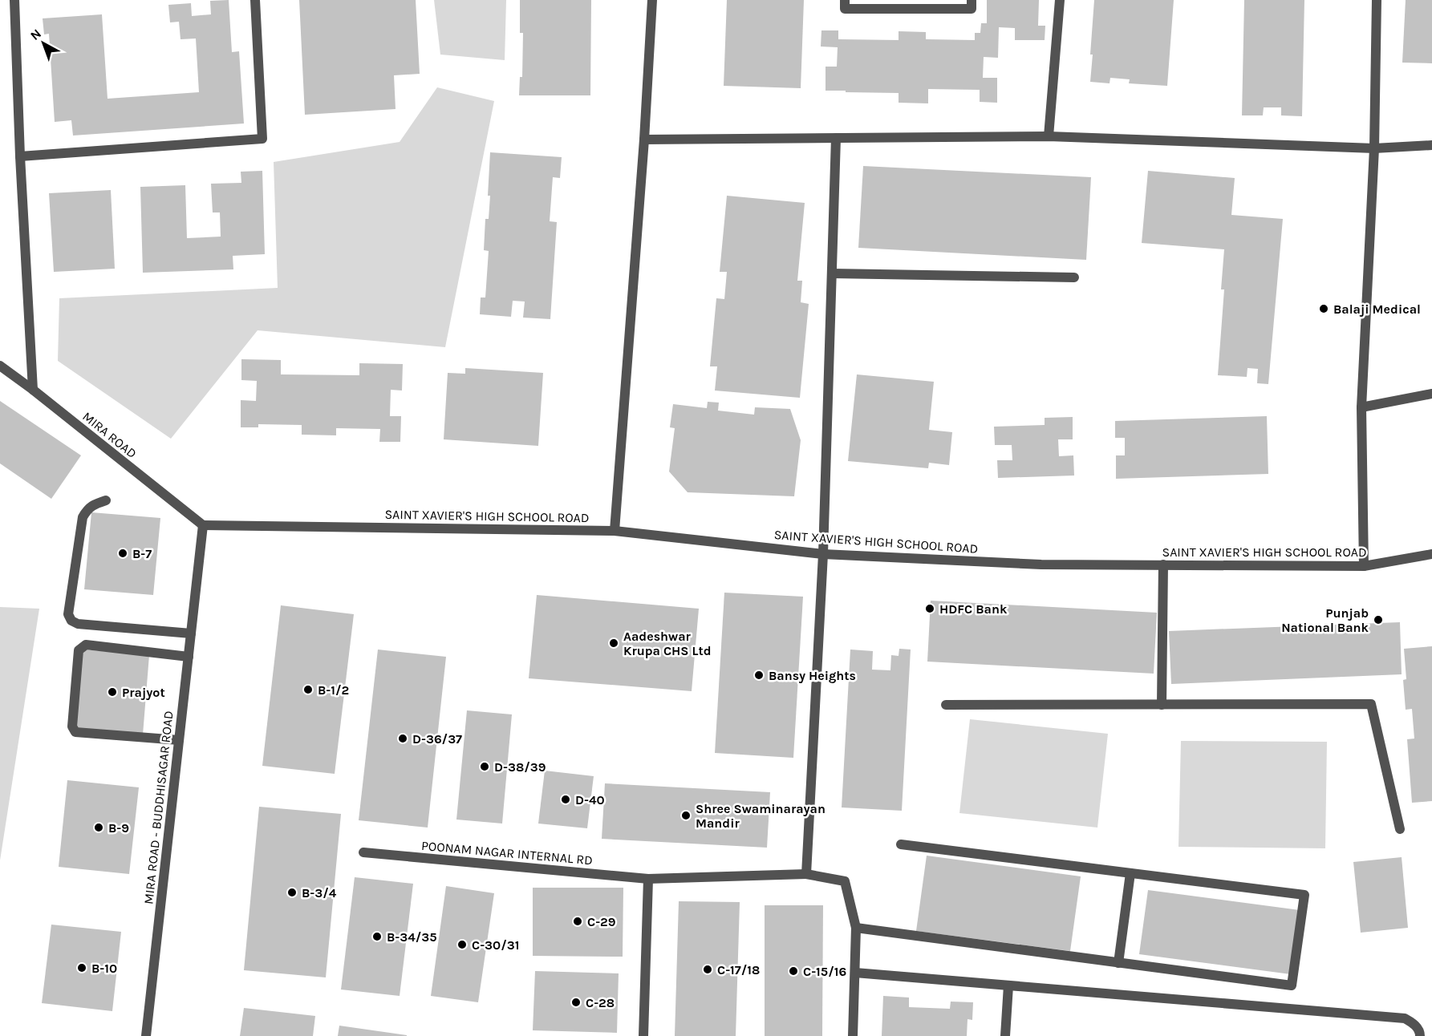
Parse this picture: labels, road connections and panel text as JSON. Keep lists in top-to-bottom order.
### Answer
{
  "streets": {
    "street": [
      "MIRA ROAD",
      "SAINT XAVIER'S HIGH SCHOOL ROAD",
      "MIRA ROAD - BUDDHISAGAR ROAD",
      "POONAM NAGAR INTERNAL RD"
    ]
  },
  "crossings": [
    ["MIRA ROAD", "SAINT XAVIER'S HIGH SCHOOL ROAD"],
    ["MIRA ROAD", "MIRA ROAD - BUDDHISAGAR ROAD"],
    ["SAINT XAVIER'S HIGH SCHOOL ROAD", "MIRA ROAD - BUDDHISAGAR ROAD"]
  ],
  "places": [
    "Balaji Medical",
    "B-7",
    "HDFC Bank",
    "Punjab National Bank",
    "Aadeshwar Krupa CHS Ltd",
    "Bansy Heights",
    "B-1/2",
    "Prajyot",
    "D-36/37",
    "D-38/39",
    "D-40",
    "Shree Swaminarayan Mandir",
    "B-9",
    "B-3/4",
    "C-29",
    "B-34/35",
    "C-30/31",
    "B-10",
    "C-17/18",
    "C-15/16",
    "C-28"
  ],
  "north": "top left"
}
